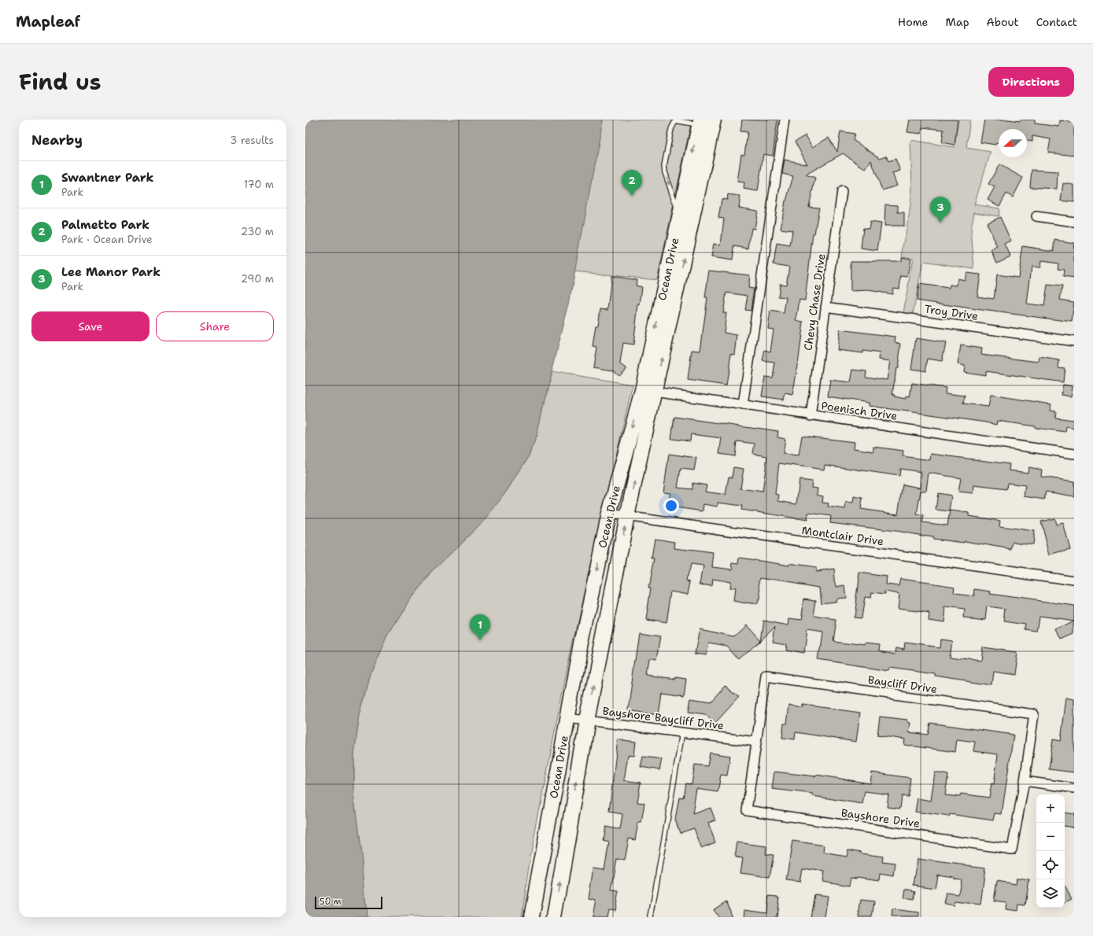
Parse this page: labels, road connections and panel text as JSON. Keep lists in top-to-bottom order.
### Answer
{
  "streets": {
    "main road": ["Ocean Drive"],
    "street": [
      "Chevy Chase Drive",
      "Troy Drive",
      "Poenisch Drive",
      "Montclair Drive",
      "Baycliff Drive",
      "Bayshore Baycliff Drive",
      "Bayshore Drive"
    ]
  },
  "crossings": [
    ["Ocean Drive", "Poenisch Drive"],
    ["Ocean Drive", "Montclair Drive"],
    ["Ocean Drive", "Bayshore Baycliff Drive"],
    ["Chevy Chase Drive", "Troy Drive"],
    ["Chevy Chase Drive", "Poenisch Drive"],
    ["Baycliff Drive", "Bayshore Baycliff Drive"],
    ["Baycliff Drive", "Bayshore Drive"],
    ["Bayshore Baycliff Drive", "Bayshore Drive"]
  ],
  "scale_bar": "50 m",
  "north": "left",
  "page": {
    "header": "Mapleaf",
    "nav": [
      "Home",
      "Map",
      "About",
      "Contact"
    ],
    "title": "Find us",
    "buttons": [
      "Directions",
      ["Save", "Share"]
    ],
    "heading": ["Nearby", "3 results"],
    "list": [
      {
        "mark": "1",
        "name": "Swantner Park",
        "note": "Park",
        "value": "170 m"
      },
      {
        "mark": "2",
        "name": "Palmetto Park",
        "note": "Park · Ocean Drive",
        "value": "230 m"
      },
      {
        "mark": "3",
        "name": "Lee Manor Park",
        "note": "Park",
        "value": "290 m"
      }
    ],
    "pins": ["2", "3", "1"],
    "map_buttons": ["+", "−"],
    "scale": "50 m"
  }
}
